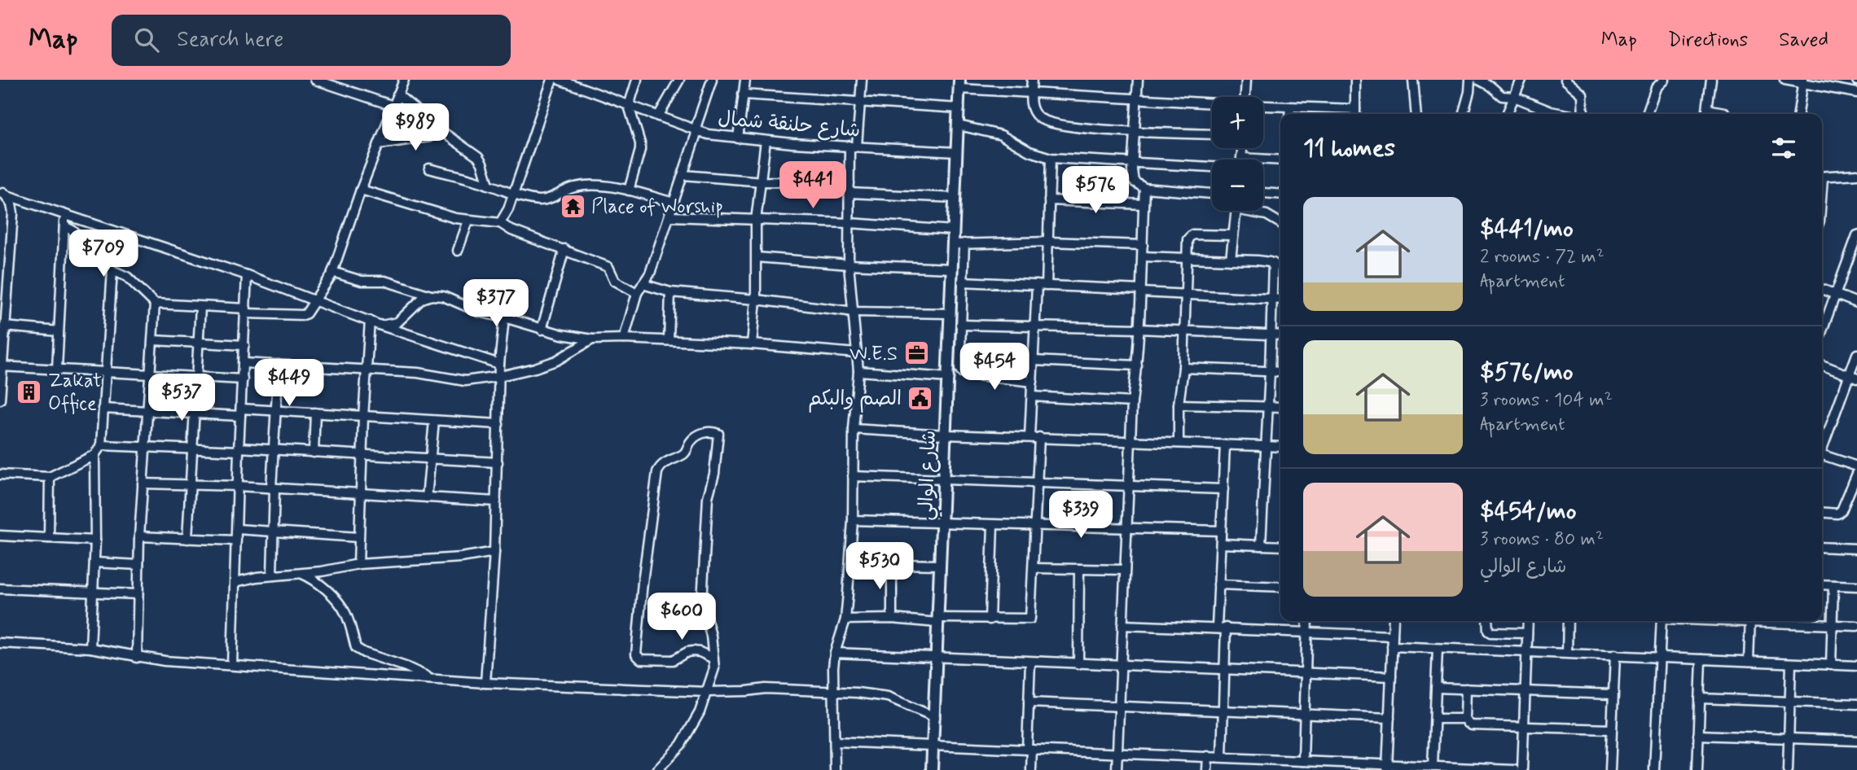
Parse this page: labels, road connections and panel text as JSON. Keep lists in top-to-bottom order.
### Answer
{
  "streets": {
    "main road": ["شارع الوالي"],
    "street": ["شارع حلنقة شمال"]
  },
  "crossings": [
    ["شارع حلنقة شمال", "شارع الوالي"]
  ],
  "places": {
    "temple": ["Place of Worship"],
    "office": ["W.E.S"],
    "building": ["Zakat Office"],
    "public building": ["الصم والبكم"]
  },
  "page": {
    "header": "Map",
    "search": "Search here",
    "nav": ["Map", "Directions", "Saved"],
    "map_buttons": ["+", "−"],
    "price": [
      "$989",
      "$441",
      "$576",
      "$709",
      "$377",
      "$454",
      "$449",
      "$537",
      "$339",
      "$530",
      "$600"
    ],
    "heading": "11 homes",
    "list": [
      {
        "name": "$441/mo",
        "note": "2 rooms · 72 m² · Apartment"
      },
      {
        "name": "$576/mo",
        "note": "3 rooms · 104 m² · Apartment"
      },
      {
        "name": "$454/mo",
        "note": "3 rooms · 80 m² · شارع الوالي"
      }
    ]
  }
}
